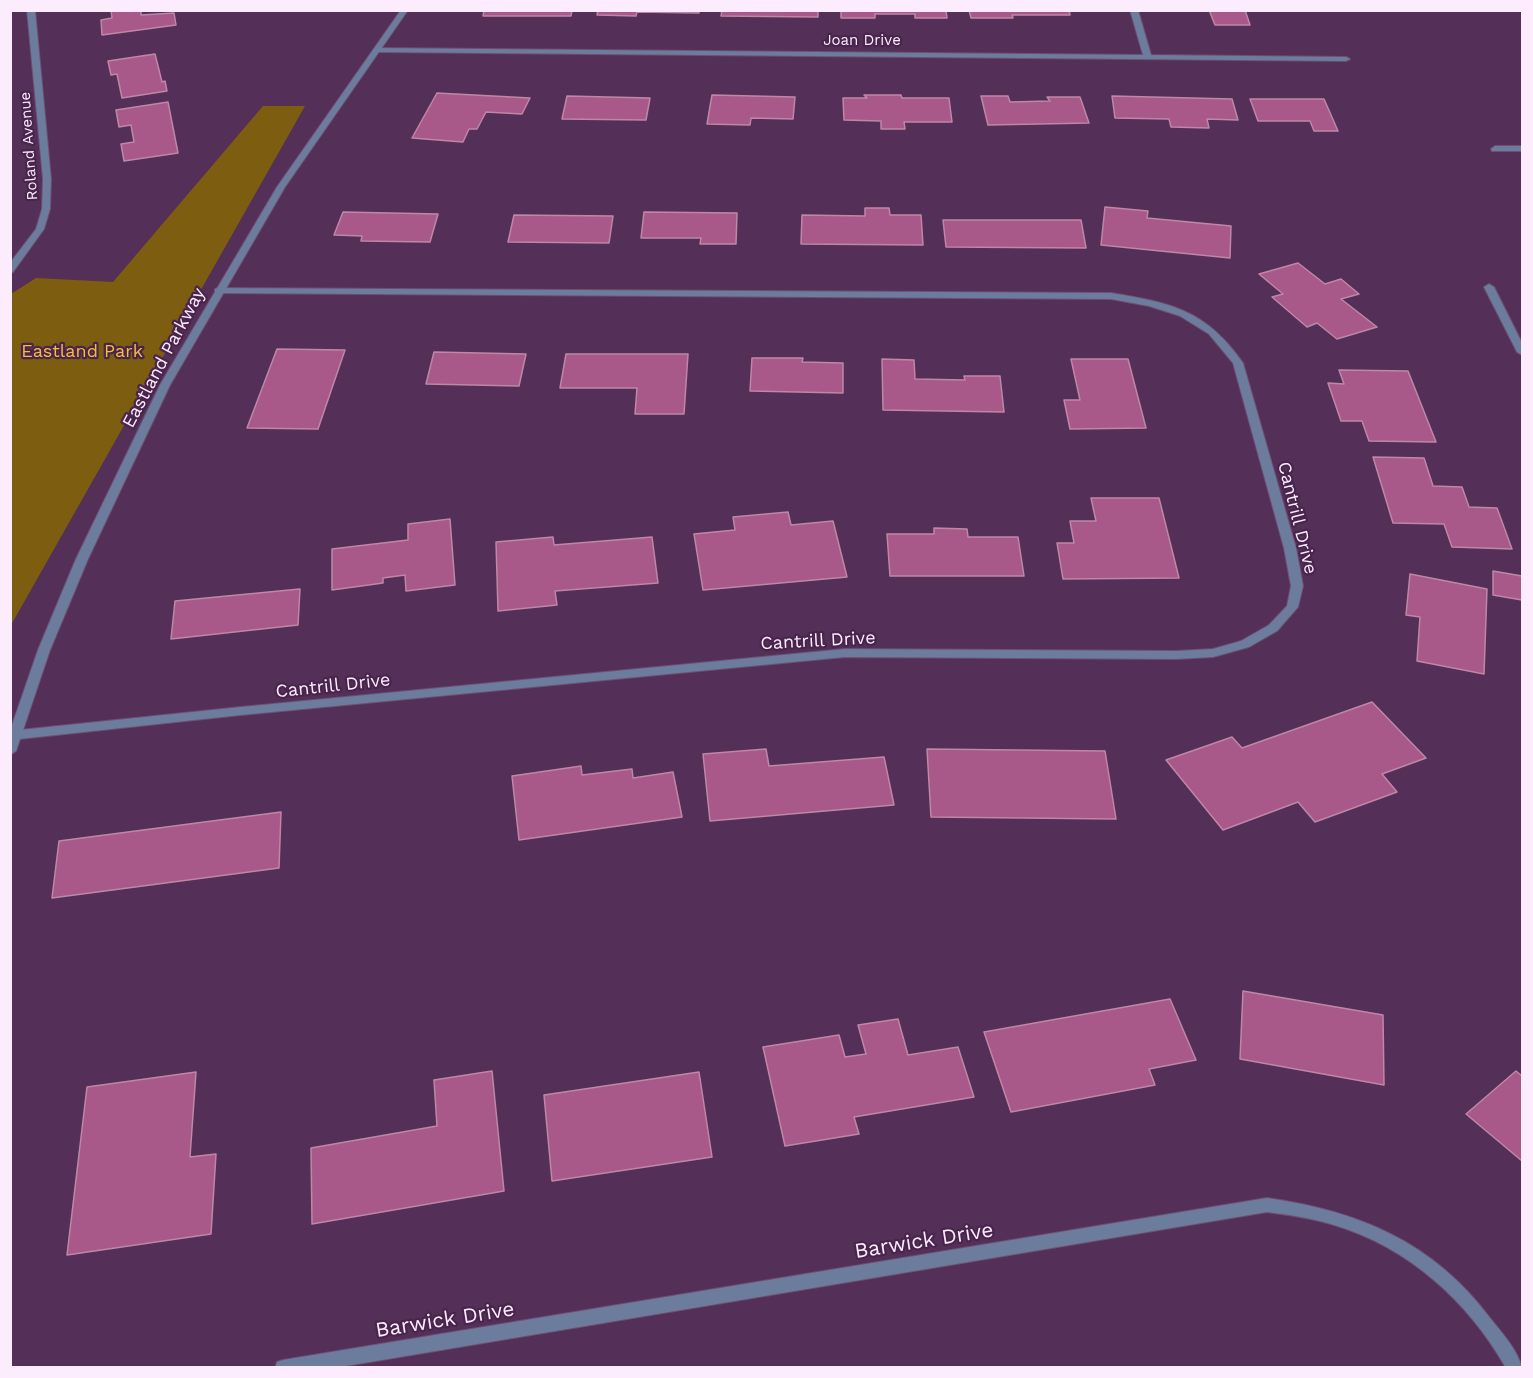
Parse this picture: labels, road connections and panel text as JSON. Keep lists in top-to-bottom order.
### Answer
{
  "streets": {
    "street": [
      "Joan Drive",
      "Roland Avenue",
      "Eastland Parkway",
      "Cantrill Drive",
      "Barwick Drive"
    ]
  },
  "crossings": [
    ["Joan Drive", "Eastland Parkway"],
    ["Eastland Parkway", "Cantrill Drive"]
  ],
  "parks": ["Eastland Park"]
}
